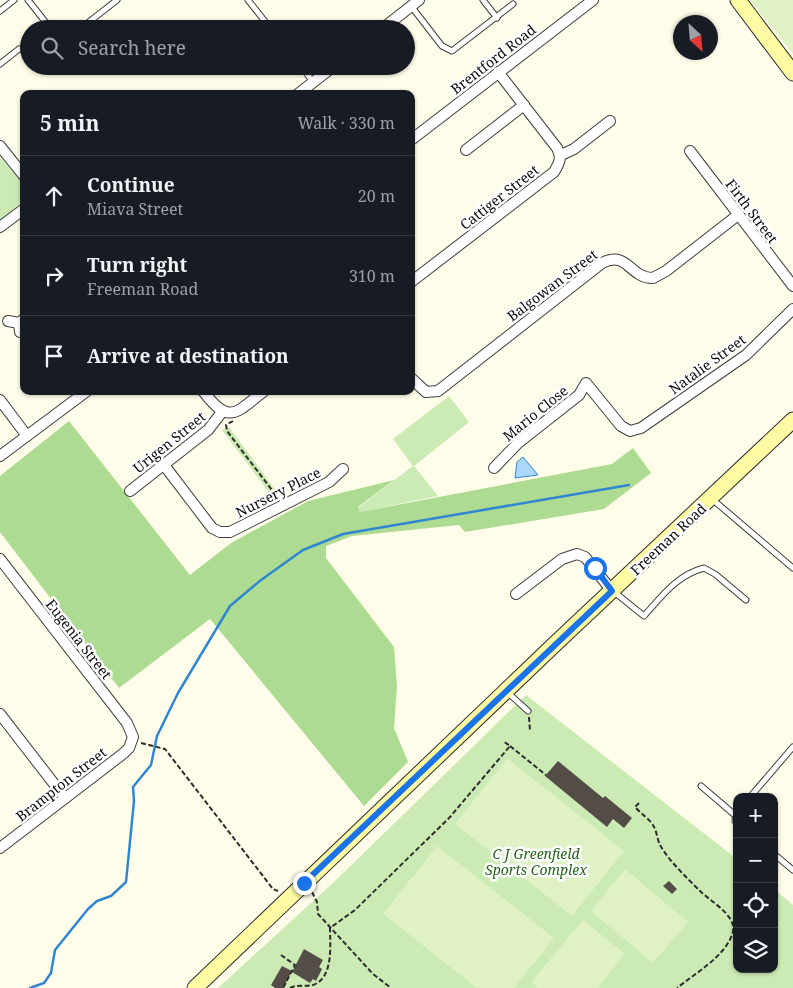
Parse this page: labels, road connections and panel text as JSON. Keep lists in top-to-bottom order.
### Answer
{
  "streets": {
    "street": [
      "Brentford Road",
      "Cattiger Street",
      "Firth Street",
      "Balgowan Street",
      "Natalie Street",
      "Mario Close",
      "Urigen Street",
      "Nursery Place",
      "Freeman Road",
      "Eugenia Street",
      "Brampton Street"
    ]
  },
  "crossings": [
    ["Firth Street", "Balgowan Street"],
    ["Natalie Street", "Mario Close"],
    ["Urigen Street", "Nursery Place"],
    ["Eugenia Street", "Brampton Street"]
  ],
  "parks": ["C J Greenfield Sports Complex"],
  "north": "bottom right",
  "page": {
    "search": "Search here",
    "heading": ["5 min", "Walk · 330 m"],
    "list": [
      ["Continue", "Miava Street", "20 m"],
      ["Turn right", "Freeman Road", "310 m"],
      "Arrive at destination"
    ],
    "map_buttons": ["+", "−"]
  }
}
